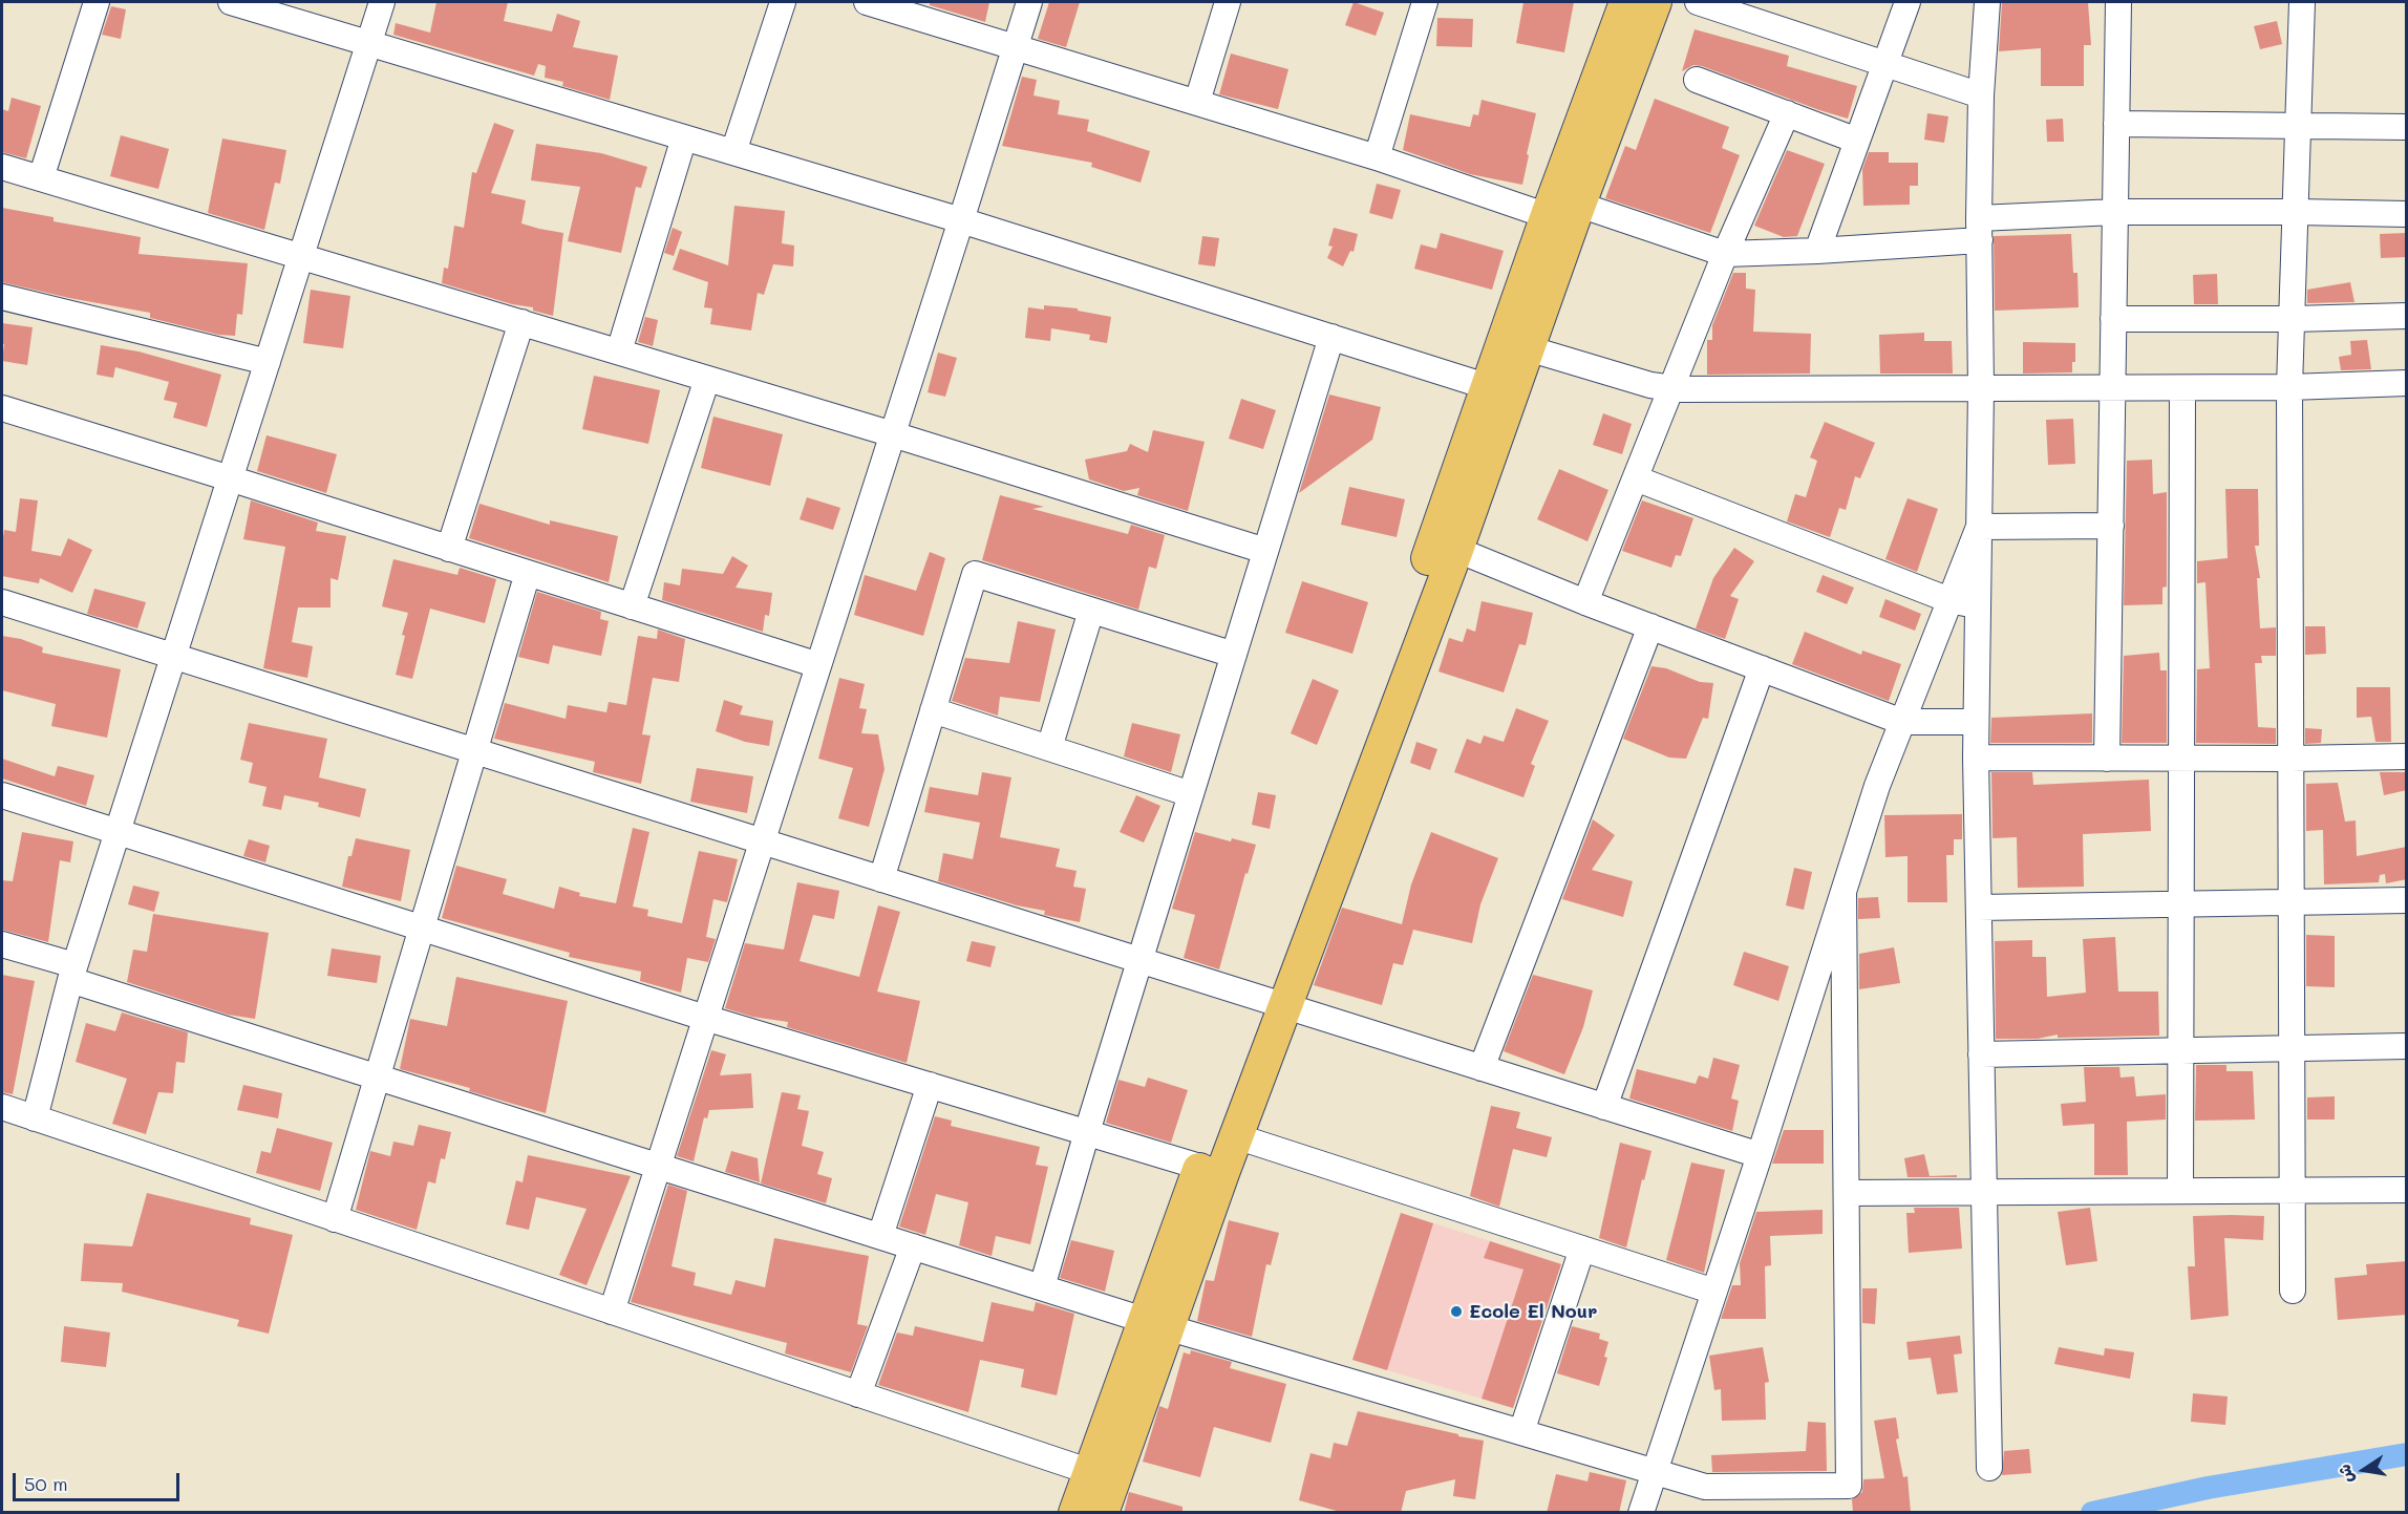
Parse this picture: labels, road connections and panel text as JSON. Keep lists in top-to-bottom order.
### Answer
{
  "places": ["Ecole El Nour"],
  "scale_bar": "50 m",
  "north": "left"
}
